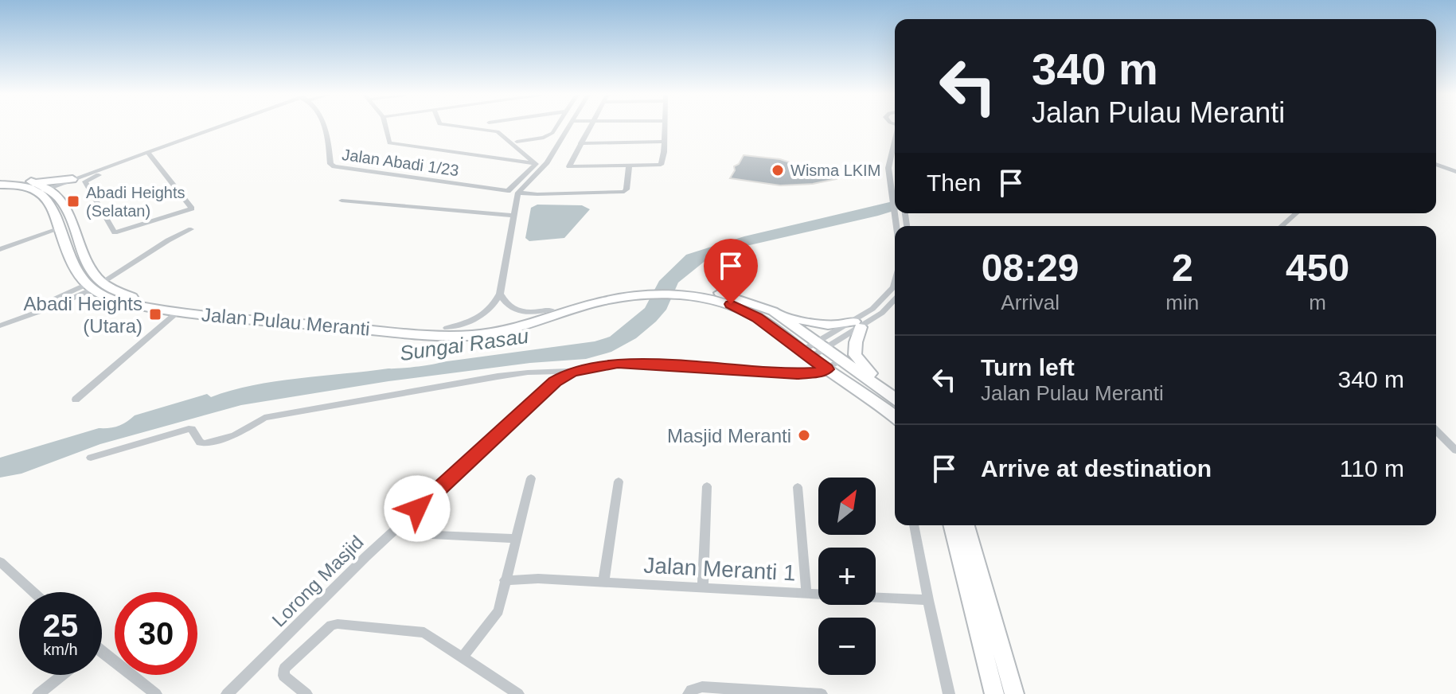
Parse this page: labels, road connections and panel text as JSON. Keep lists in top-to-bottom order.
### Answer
{
  "streets": {
    "main road": ["Jalan Pulau Meranti"],
    "street": ["Jalan Abadi 1/23", "Jalan Meranti 1", "Lorong Masjid"]
  },
  "crossings": [
    ["Jalan Pulau Meranti", "Lorong Masjid"]
  ],
  "water": ["Sungai Rasau"],
  "places": {
    "other": ["Wisma LKIM", "Masjid Meranti"],
    "transit": ["Abadi Heights (Selatan)", "Abadi Heights (Utara)"]
  },
  "north": "top right",
  "page": {
    "turn": ["340 m", "Jalan Pulau Meranti"],
    "then": "Then",
    "eta": [
      "08:29",
      "Arrival",
      "2",
      "min",
      "450",
      "m"
    ],
    "list": [
      {
        "name": "Turn left",
        "note": "Jalan Pulau Meranti",
        "value": "340 m"
      },
      {
        "name": "Arrive at destination",
        "value": "110 m"
      }
    ],
    "map_buttons": ["+", "−"],
    "speed": "25 km/h",
    "limit": "30"
  }
}
